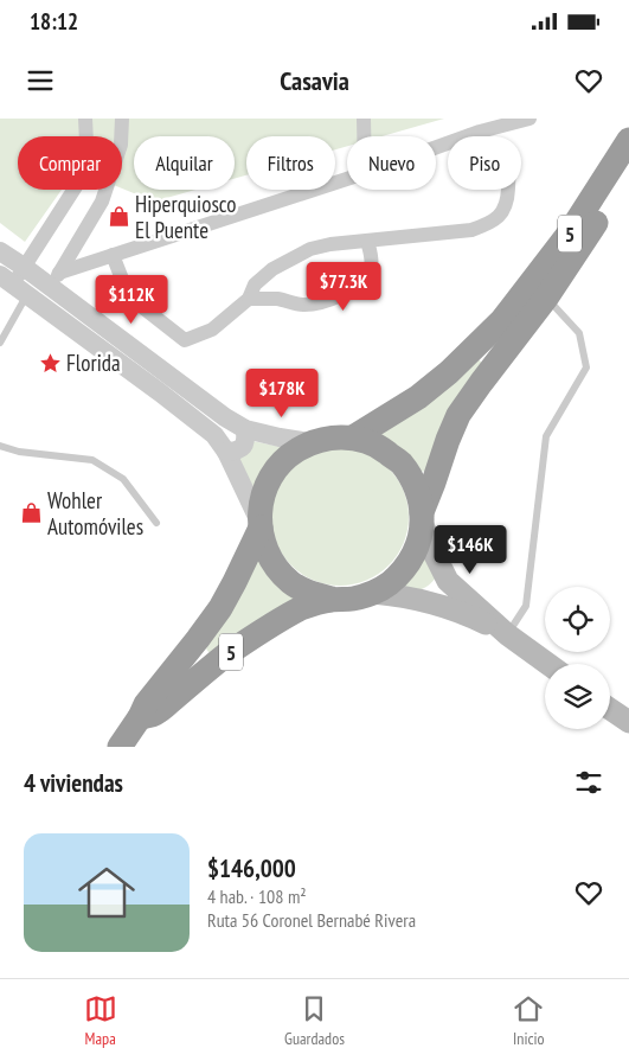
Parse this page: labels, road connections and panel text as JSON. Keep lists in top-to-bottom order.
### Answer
{
  "streets": {
    "highway": ["5"]
  },
  "places": {
    "shop": ["Hiperquiosco El Puente", "Wohler Automóviles"],
    "place": ["Florida"]
  },
  "page": {
    "status": "18:12",
    "header": "Casavia",
    "chip": [
      "Comprar",
      "Alquilar",
      "Filtros",
      "Nuevo",
      "Piso"
    ],
    "price": [
      "$77.3K",
      "$112K",
      "$178K",
      "$146K"
    ],
    "heading": "4 viviendas",
    "list": [
      {
        "name": "$146,000",
        "note": "4 hab. · 108 m² · Ruta 56 Coronel Bernabé Rivera"
      }
    ],
    "tabs": ["Mapa", "Guardados", "Inicio"]
  }
}
